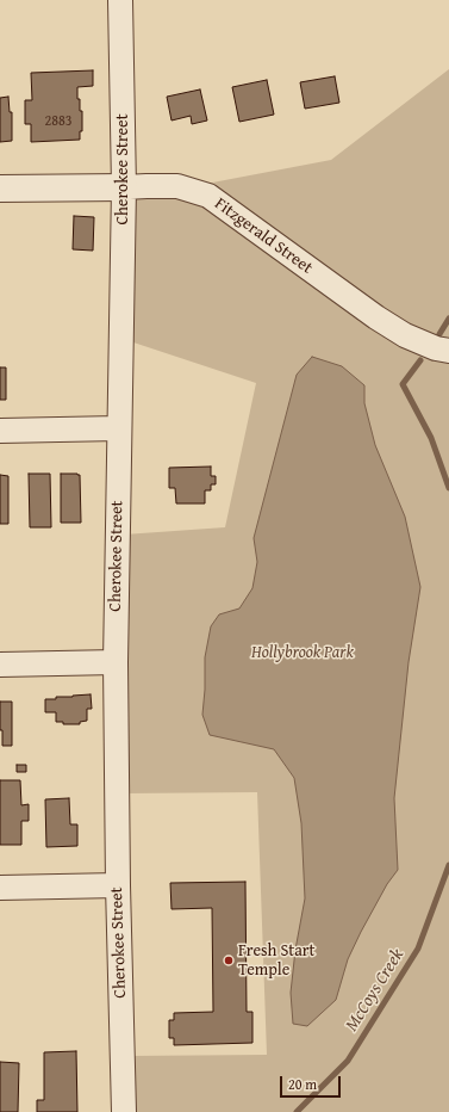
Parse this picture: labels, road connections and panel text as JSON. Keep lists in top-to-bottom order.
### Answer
{
  "streets": {
    "street": ["Cherokee Street", "Fitzgerald Street"]
  },
  "crossings": [
    ["Cherokee Street", "Fitzgerald Street"]
  ],
  "water": ["McCoys Creek"],
  "parks": ["Hollybrook Park"],
  "places": ["Fresh Start Temple"],
  "house_numbers": ["2883"],
  "scale_bar": "20 m"
}
